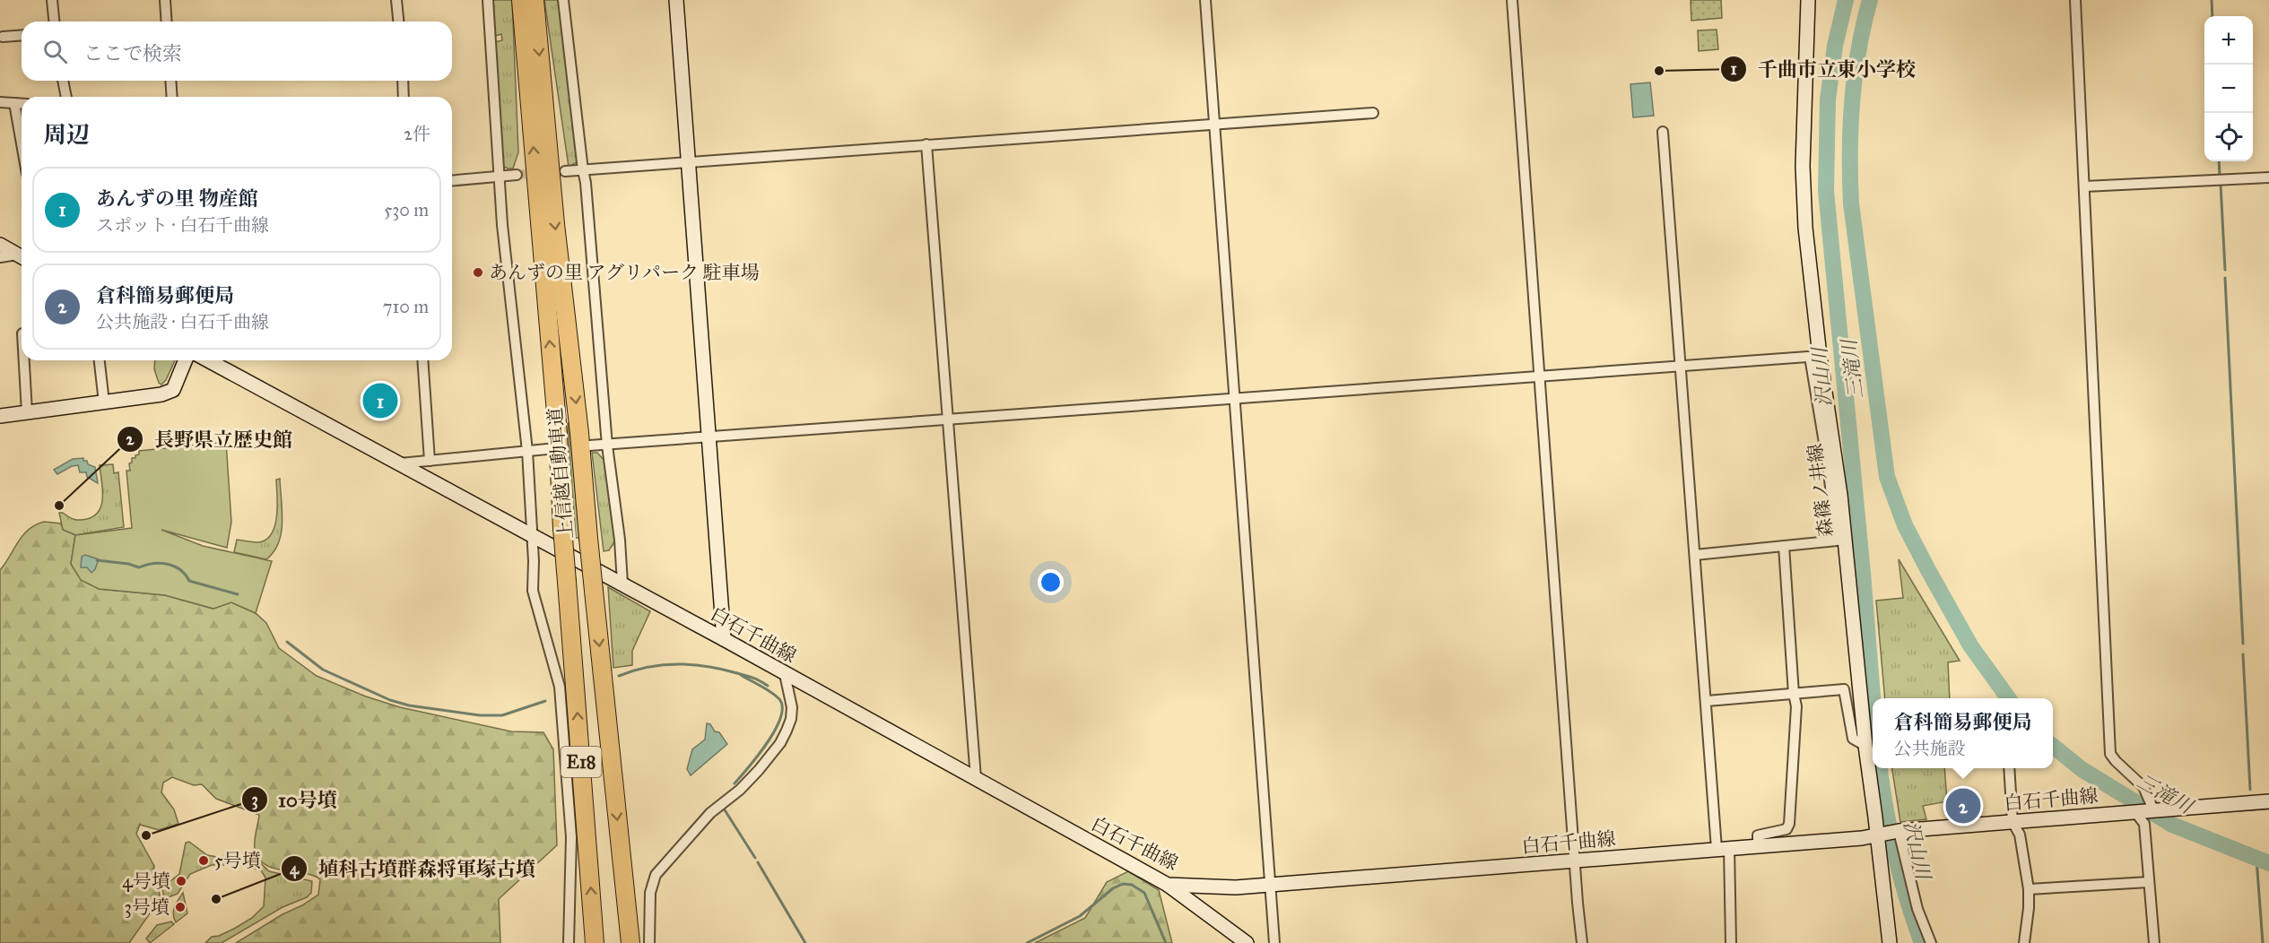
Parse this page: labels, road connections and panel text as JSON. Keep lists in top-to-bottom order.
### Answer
{
  "streets": {
    "highway": ["上信越自動車道", "E18"],
    "main road": ["森篠ノ井線", "白石千曲線"]
  },
  "crossings": [
    ["森篠ノ井線", "白石千曲線"]
  ],
  "water": ["三滝川", "沢山川"],
  "places": [
    "千曲市立東小学校",
    "あんずの里 アグリパーク 駐車場",
    "長野県立歴史館",
    "10号墳",
    "5号墳",
    "4号墳",
    "埴科古墳群森将軍塚古墳",
    "3号墳"
  ],
  "page": {
    "map_buttons": ["+", "−"],
    "search": "ここで検索",
    "heading": ["周辺", "2件"],
    "list": [
      {
        "mark": "1",
        "name": "あんずの里 物産館",
        "note": "スポット · 白石千曲線",
        "value": "530 m"
      },
      {
        "mark": "2",
        "name": "倉科簡易郵便局",
        "note": "公共施設 · 白石千曲線",
        "value": "710 m"
      }
    ],
    "pins": ["1", "2"],
    "popup": ["倉科簡易郵便局", "公共施設"]
  }
}
